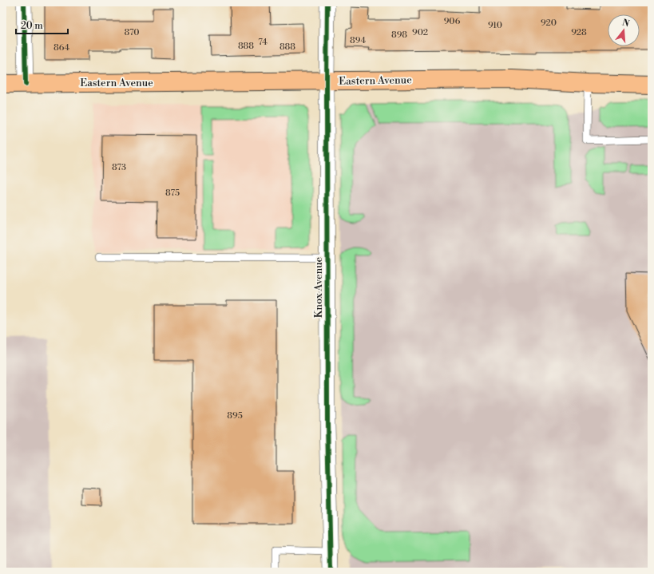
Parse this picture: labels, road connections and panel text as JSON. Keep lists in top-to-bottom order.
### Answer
{
  "streets": {
    "main road": ["Eastern Avenue"],
    "street": ["Knox Avenue"]
  },
  "crossings": [
    ["Eastern Avenue", "Knox Avenue"]
  ],
  "house_numbers": [
    "906",
    "920",
    "910",
    "870",
    "902",
    "928",
    "898",
    "894",
    "74",
    "888",
    "888",
    "864",
    "873",
    "875",
    "895"
  ],
  "scale_bar": "20 m",
  "north": "top"
}
